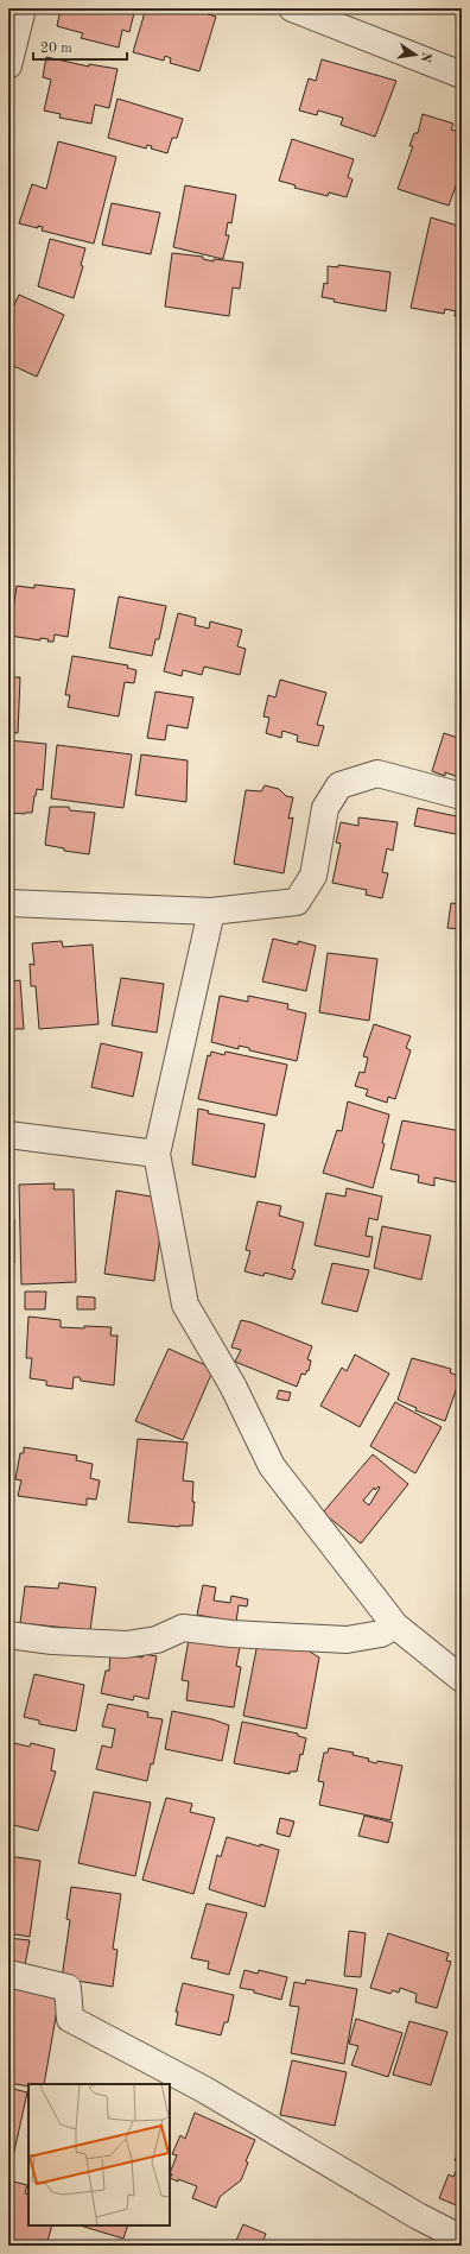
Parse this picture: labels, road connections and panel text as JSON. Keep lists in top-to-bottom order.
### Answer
{
  "scale_bar": "20 m",
  "north": "right"
}
